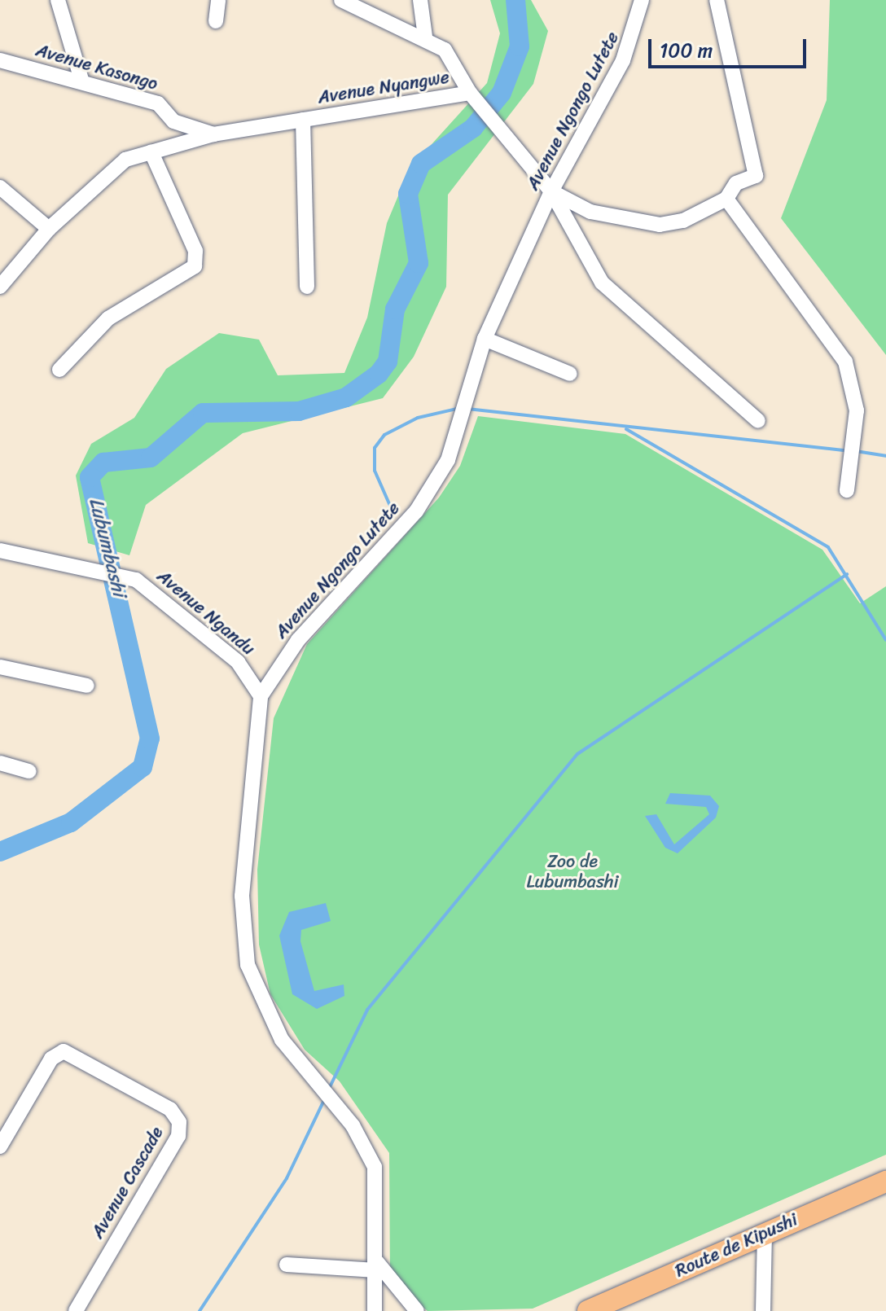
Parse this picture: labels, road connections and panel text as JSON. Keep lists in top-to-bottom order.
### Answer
{
  "streets": {
    "highway": ["Route de Kipushi"],
    "street": [
      "Avenue Kasongo",
      "Avenue Nyangwe",
      "Avenue Ngongo Lutete",
      "Avenue Ngandu",
      "Avenue Cascade"
    ]
  },
  "crossings": [
    ["Avenue Kasongo", "Avenue Nyangwe"],
    ["Avenue Ngongo Lutete", "Avenue Ngandu"]
  ],
  "water": ["Lubumbashi"],
  "parks": ["Zoo de Lubumbashi"],
  "scale_bar": "100 m"
}
